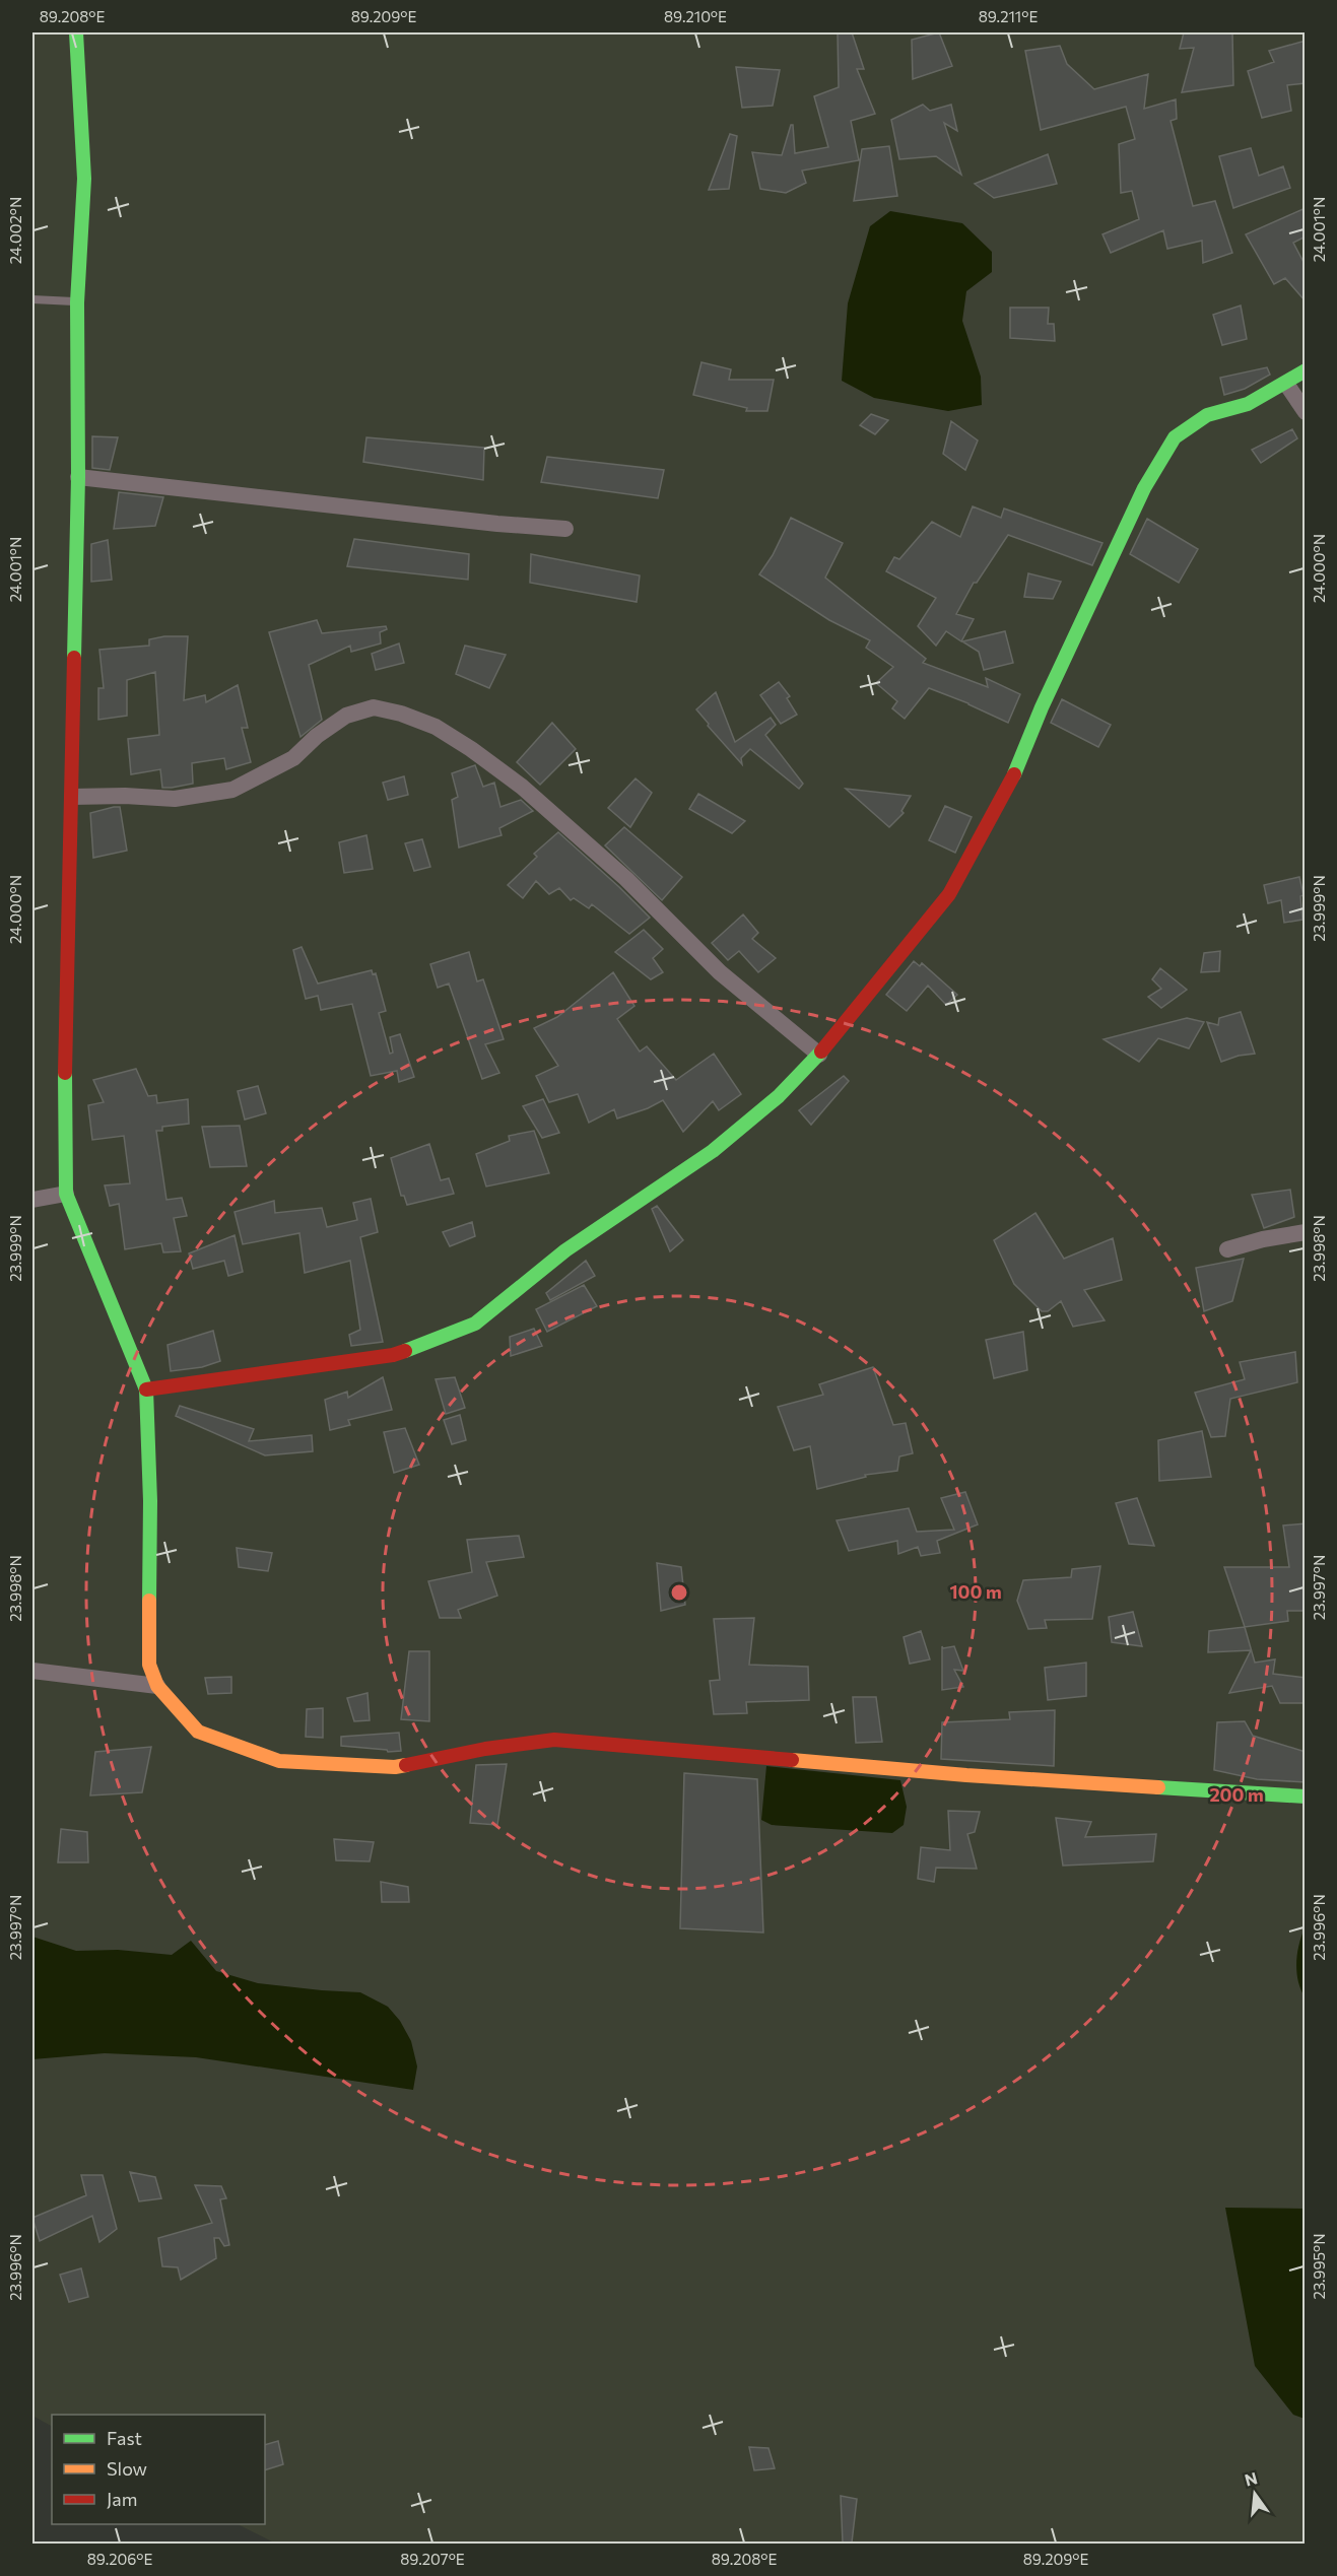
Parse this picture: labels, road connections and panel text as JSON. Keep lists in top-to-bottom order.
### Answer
{
  "legend": ["Fast", "Slow", "Jam"],
  "north": "top",
  "coordinates": [
    "89.208°E",
    "89.209°E",
    "89.210°E",
    "89.211°E",
    "24.001°N",
    "24.002°N",
    "24.000°N",
    "23.999°N",
    "23.998°N",
    "23.997°N",
    "23.996°N",
    "23.995°N",
    "89.206°E",
    "89.207°E"
  ],
  "rings": ["100 m", "200 m"]
}
